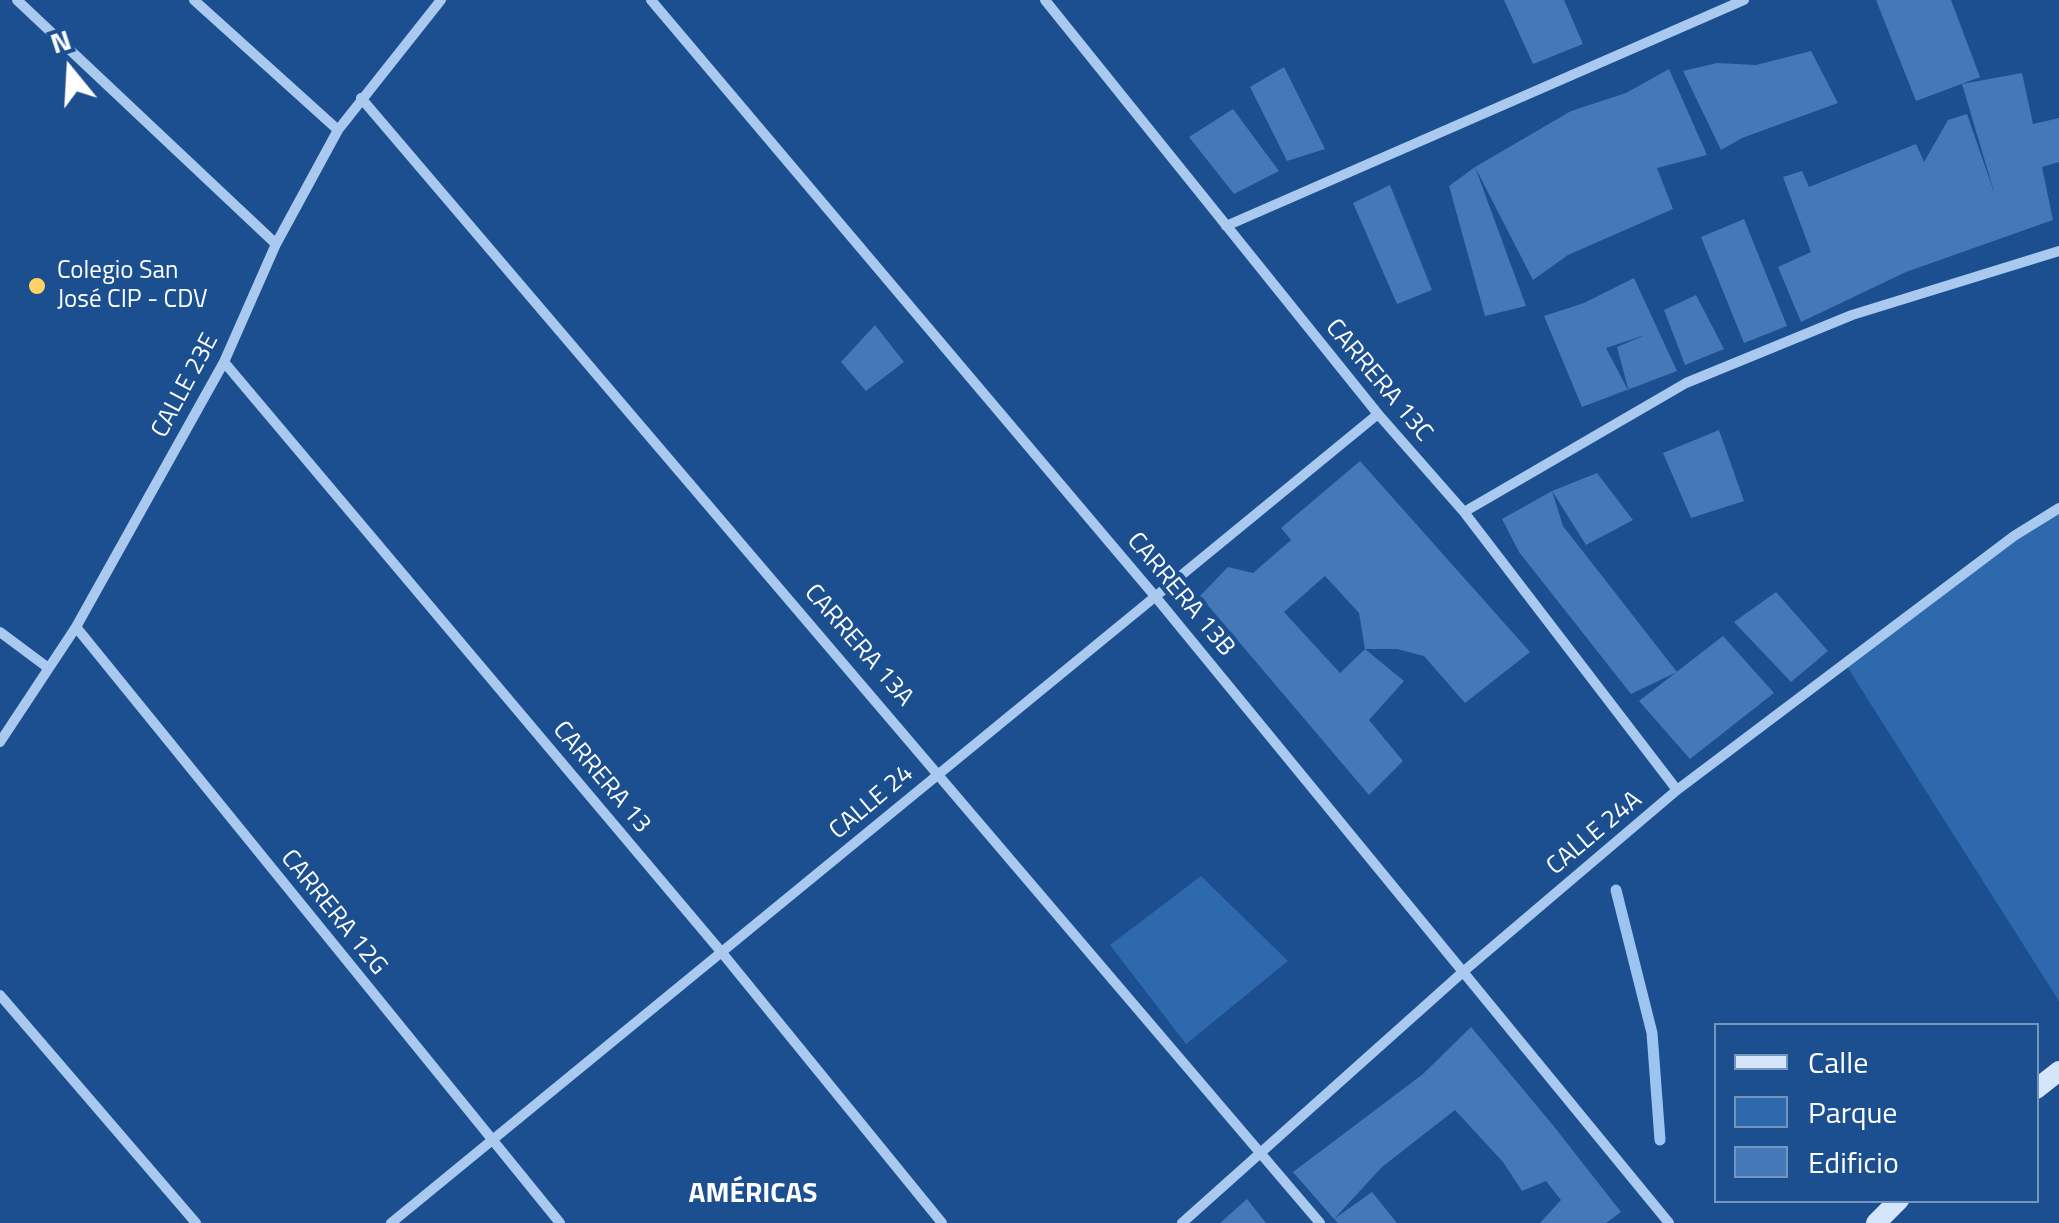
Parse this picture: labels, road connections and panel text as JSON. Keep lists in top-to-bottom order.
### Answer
{
  "streets": {
    "street": [
      "CARRERA 13C",
      "CALLE 23E",
      "CARRERA 13B",
      "CARRERA 13A",
      "CARRERA 13",
      "CALLE 24",
      "CALLE 24A",
      "CARRERA 12G"
    ]
  },
  "crossings": [
    ["CARRERA 13C", "CALLE 24"],
    ["CARRERA 13C", "CALLE 24A"],
    ["CALLE 23E", "CARRERA 13A"],
    ["CALLE 23E", "CARRERA 13"],
    ["CALLE 23E", "CARRERA 12G"],
    ["CARRERA 13B", "CALLE 24"],
    ["CARRERA 13B", "CALLE 24A"],
    ["CARRERA 13A", "CALLE 24"],
    ["CARRERA 13A", "CALLE 24A"],
    ["CARRERA 13", "CALLE 24"],
    ["CALLE 24", "CARRERA 12G"]
  ],
  "districts": ["AMÉRICAS"],
  "places": ["Colegio San José CIP - CDV"],
  "legend": ["Calle", "Parque", "Edificio"],
  "north": "top"
}
